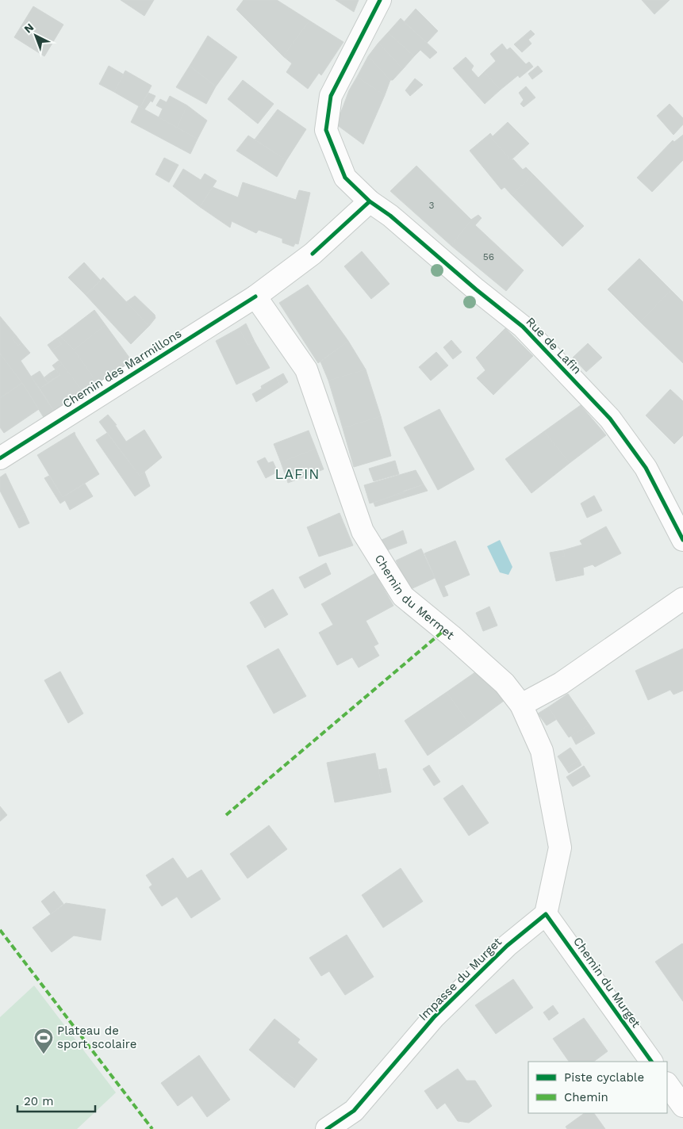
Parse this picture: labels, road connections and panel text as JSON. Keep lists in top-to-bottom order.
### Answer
{
  "streets": {
    "street": [
      "Rue de Lafin",
      "Chemin des Marmillons",
      "Chemin du Mermet",
      "Impasse du Murget",
      "Chemin du Murget"
    ]
  },
  "crossings": [
    ["Rue de Lafin", "Chemin des Marmillons"],
    ["Chemin des Marmillons", "Chemin du Mermet"],
    ["Impasse du Murget", "Chemin du Murget"]
  ],
  "districts": ["LAFIN"],
  "places": {
    "sports": ["Plateau de sport scolaire"]
  },
  "house_numbers": ["3", "56"],
  "legend": ["Piste cyclable", "Chemin"],
  "scale_bar": "20 m",
  "north": "top left"
}
